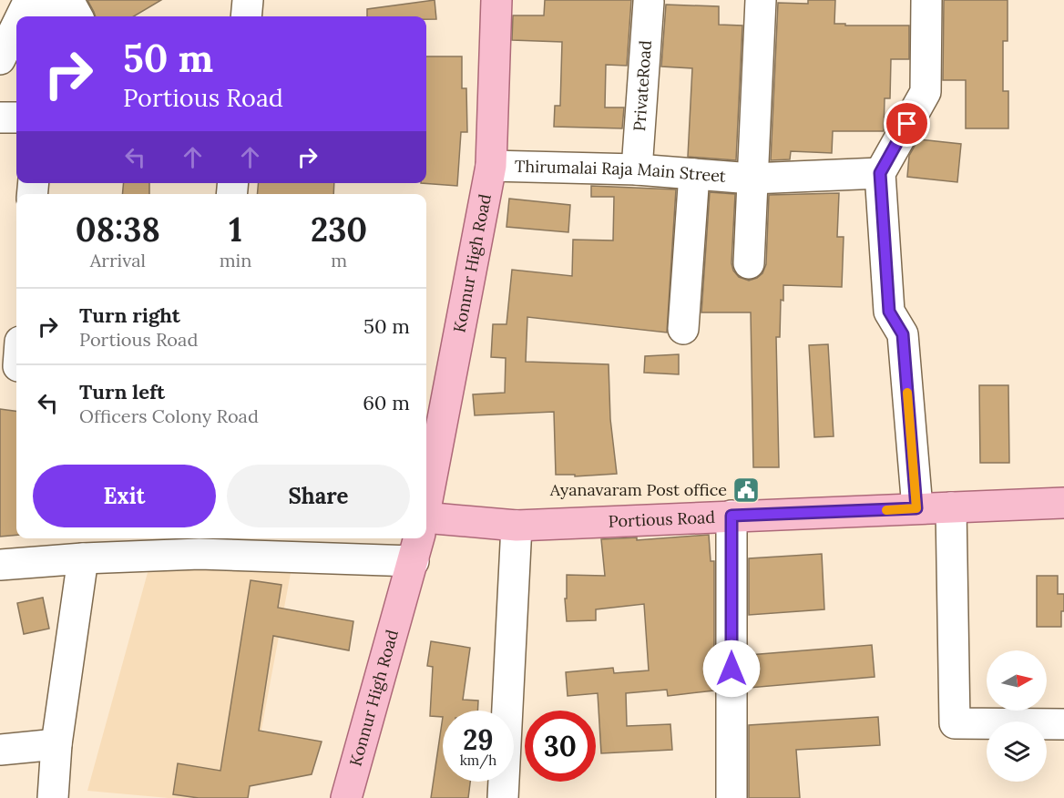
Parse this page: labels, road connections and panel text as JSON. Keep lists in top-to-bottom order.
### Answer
{
  "streets": {
    "main road": ["Konnur High Road", "Portious Road"],
    "street": ["PrivateRoad", "Thirumalai Raja Main Street"]
  },
  "crossings": [
    ["PrivateRoad", "Thirumalai Raja Main Street"],
    ["Thirumalai Raja Main Street", "Konnur High Road"]
  ],
  "places": {
    "public building": ["Ayanavaram Post office"]
  },
  "north": "right",
  "page": {
    "turn": ["50 m", "Portious Road"],
    "eta": [
      "08:38",
      "Arrival",
      "1",
      "min",
      "230",
      "m"
    ],
    "list": [
      {
        "name": "Turn right",
        "note": "Portious Road",
        "value": "50 m"
      },
      {
        "name": "Turn left",
        "note": "Officers Colony Road",
        "value": "60 m"
      }
    ],
    "buttons": ["Exit", "Share"],
    "speed": "29 km/h",
    "limit": "30"
  }
}
